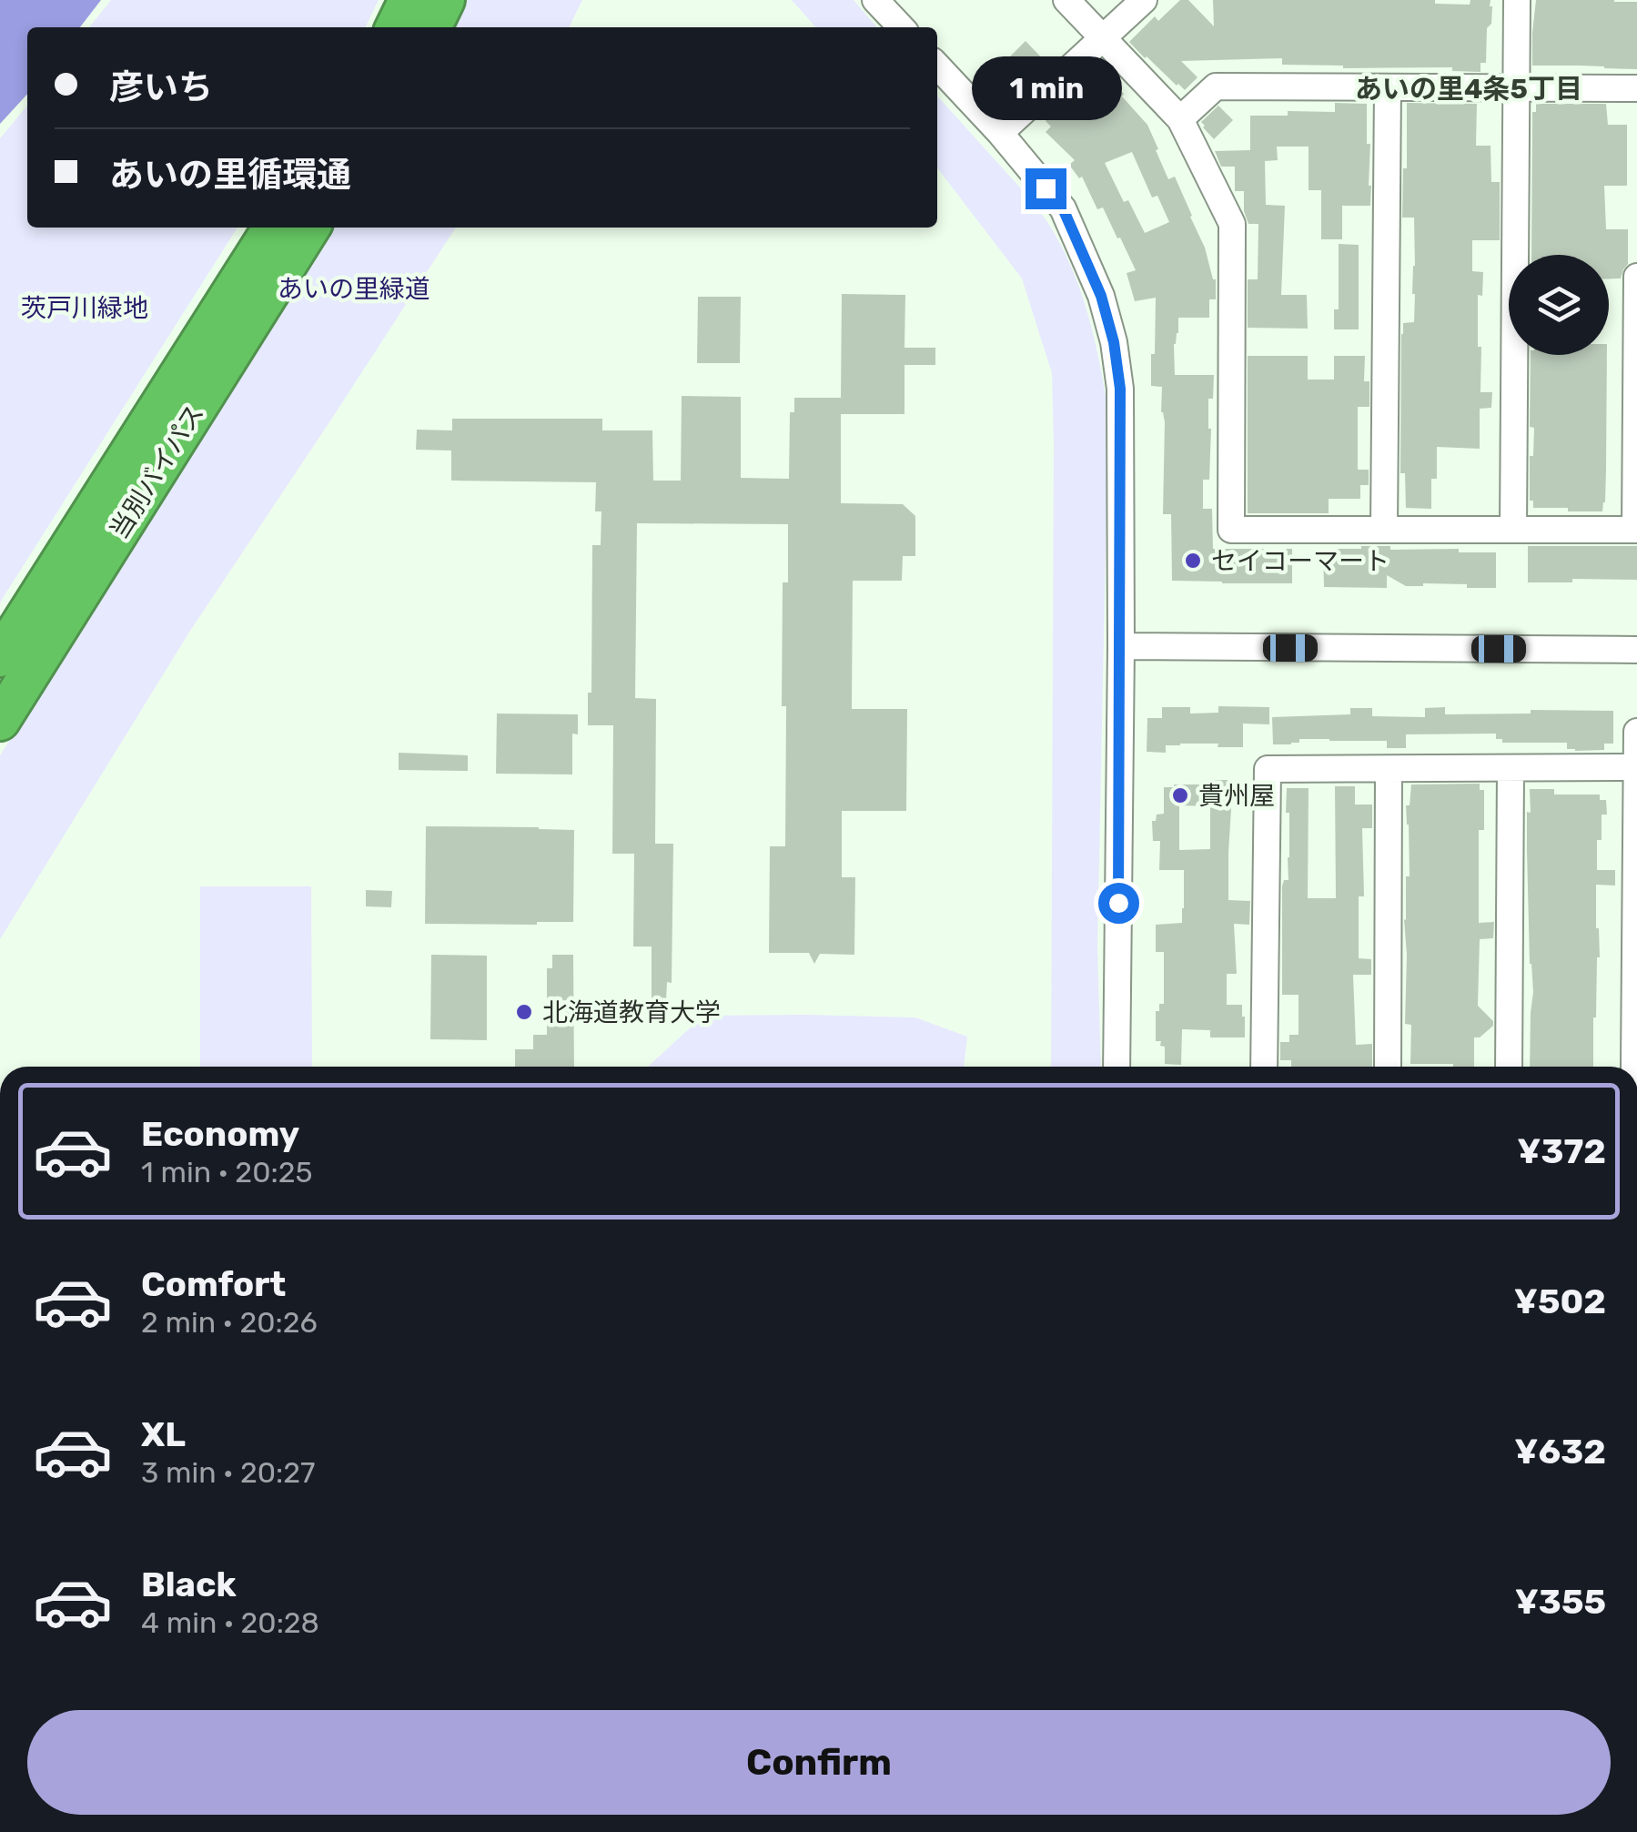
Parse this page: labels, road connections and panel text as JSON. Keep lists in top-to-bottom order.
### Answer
{
  "streets": {
    "highway": ["当別バイパス"]
  },
  "districts": ["あいの里4条5丁目"],
  "parks": ["あいの里緑道", "茨戸川緑地"],
  "places": ["セイコーマート", "貴州屋", "北海道教育大学"],
  "page": {
    "banner": ["彦いち", "あいの里循環通"],
    "bubble": "1 min",
    "list": [
      {
        "name": "Economy",
        "note": "1 min · 20:25",
        "value": "¥372"
      },
      {
        "name": "Comfort",
        "note": "2 min · 20:26",
        "value": "¥502"
      },
      {
        "name": "XL",
        "note": "3 min · 20:27",
        "value": "¥632"
      },
      {
        "name": "Black",
        "note": "4 min · 20:28",
        "value": "¥355"
      }
    ],
    "buttons": "Confirm"
  }
}
